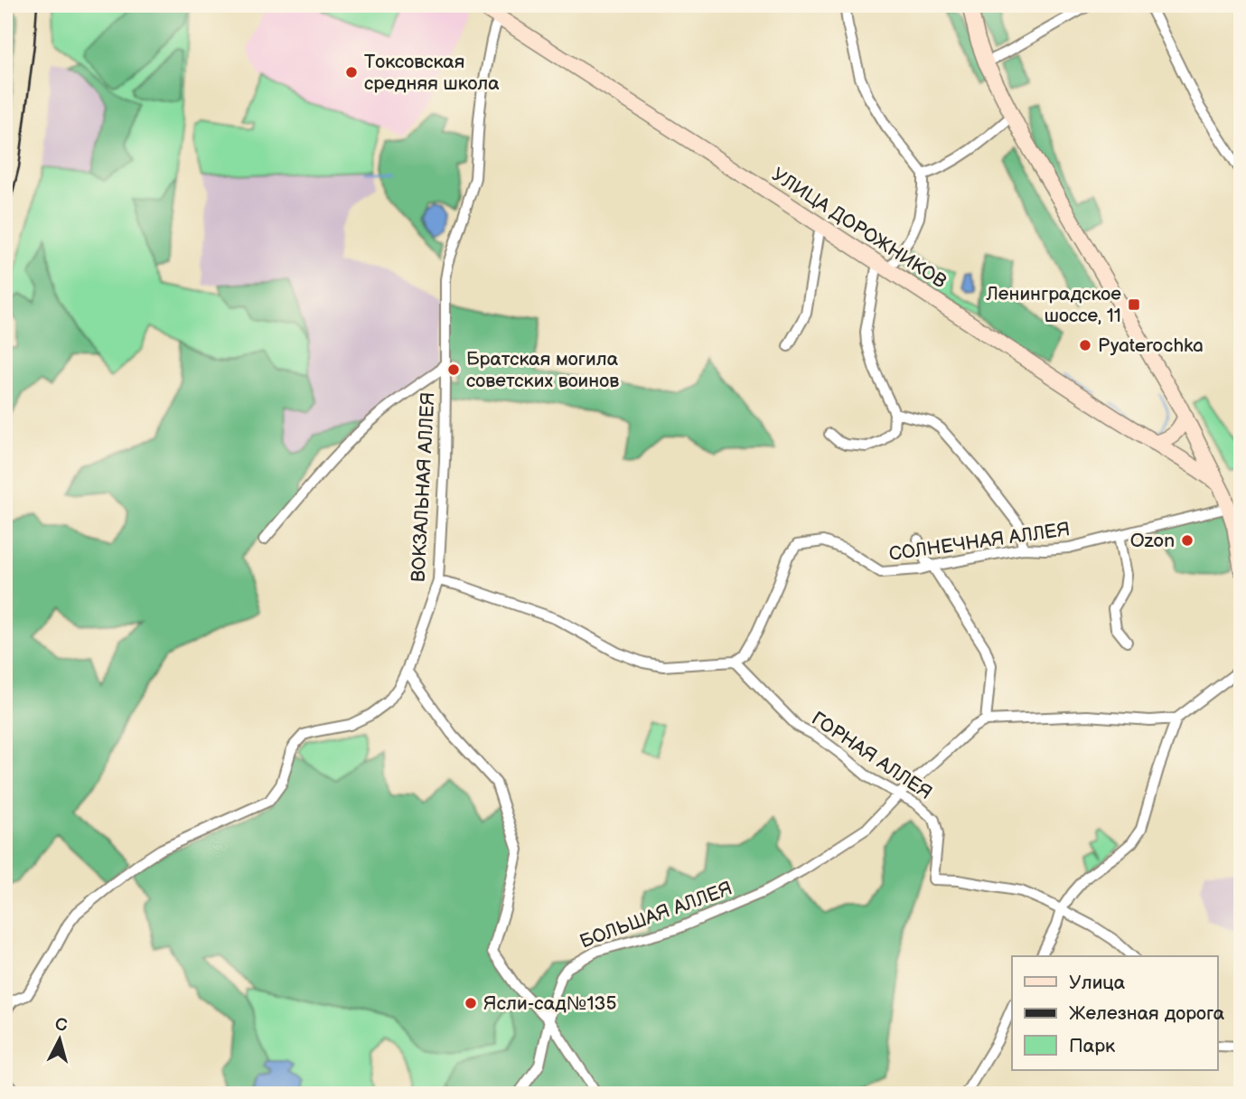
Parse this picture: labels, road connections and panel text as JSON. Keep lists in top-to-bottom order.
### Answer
{
  "streets": {
    "main road": ["УЛИЦА ДОРОЖНИКОВ"],
    "street": [
      "ВОКЗАЛЬНАЯ АЛЛЕЯ",
      "СОЛНЕЧНАЯ АЛЛЕЯ",
      "ГОРНАЯ АЛЛЕЯ",
      "БОЛЬШАЯ АЛЛЕЯ"
    ]
  },
  "crossings": [
    ["УЛИЦА ДОРОЖНИКОВ", "СОЛНЕЧНАЯ АЛЛЕЯ"],
    ["СОЛНЕЧНАЯ АЛЛЕЯ", "ГОРНАЯ АЛЛЕЯ"],
    ["ГОРНАЯ АЛЛЕЯ", "БОЛЬШАЯ АЛЛЕЯ"]
  ],
  "places": {
    "other": [
      "Токсовская средняя школа",
      "Pyaterochka",
      "Братская могила советских воинов",
      "Ozon",
      "Ясли-сад№135"
    ],
    "transit": ["Ленинградское шоссе, 11"]
  },
  "legend": ["Улица", "Железная дорога", "Парк"],
  "north": "top"
}
